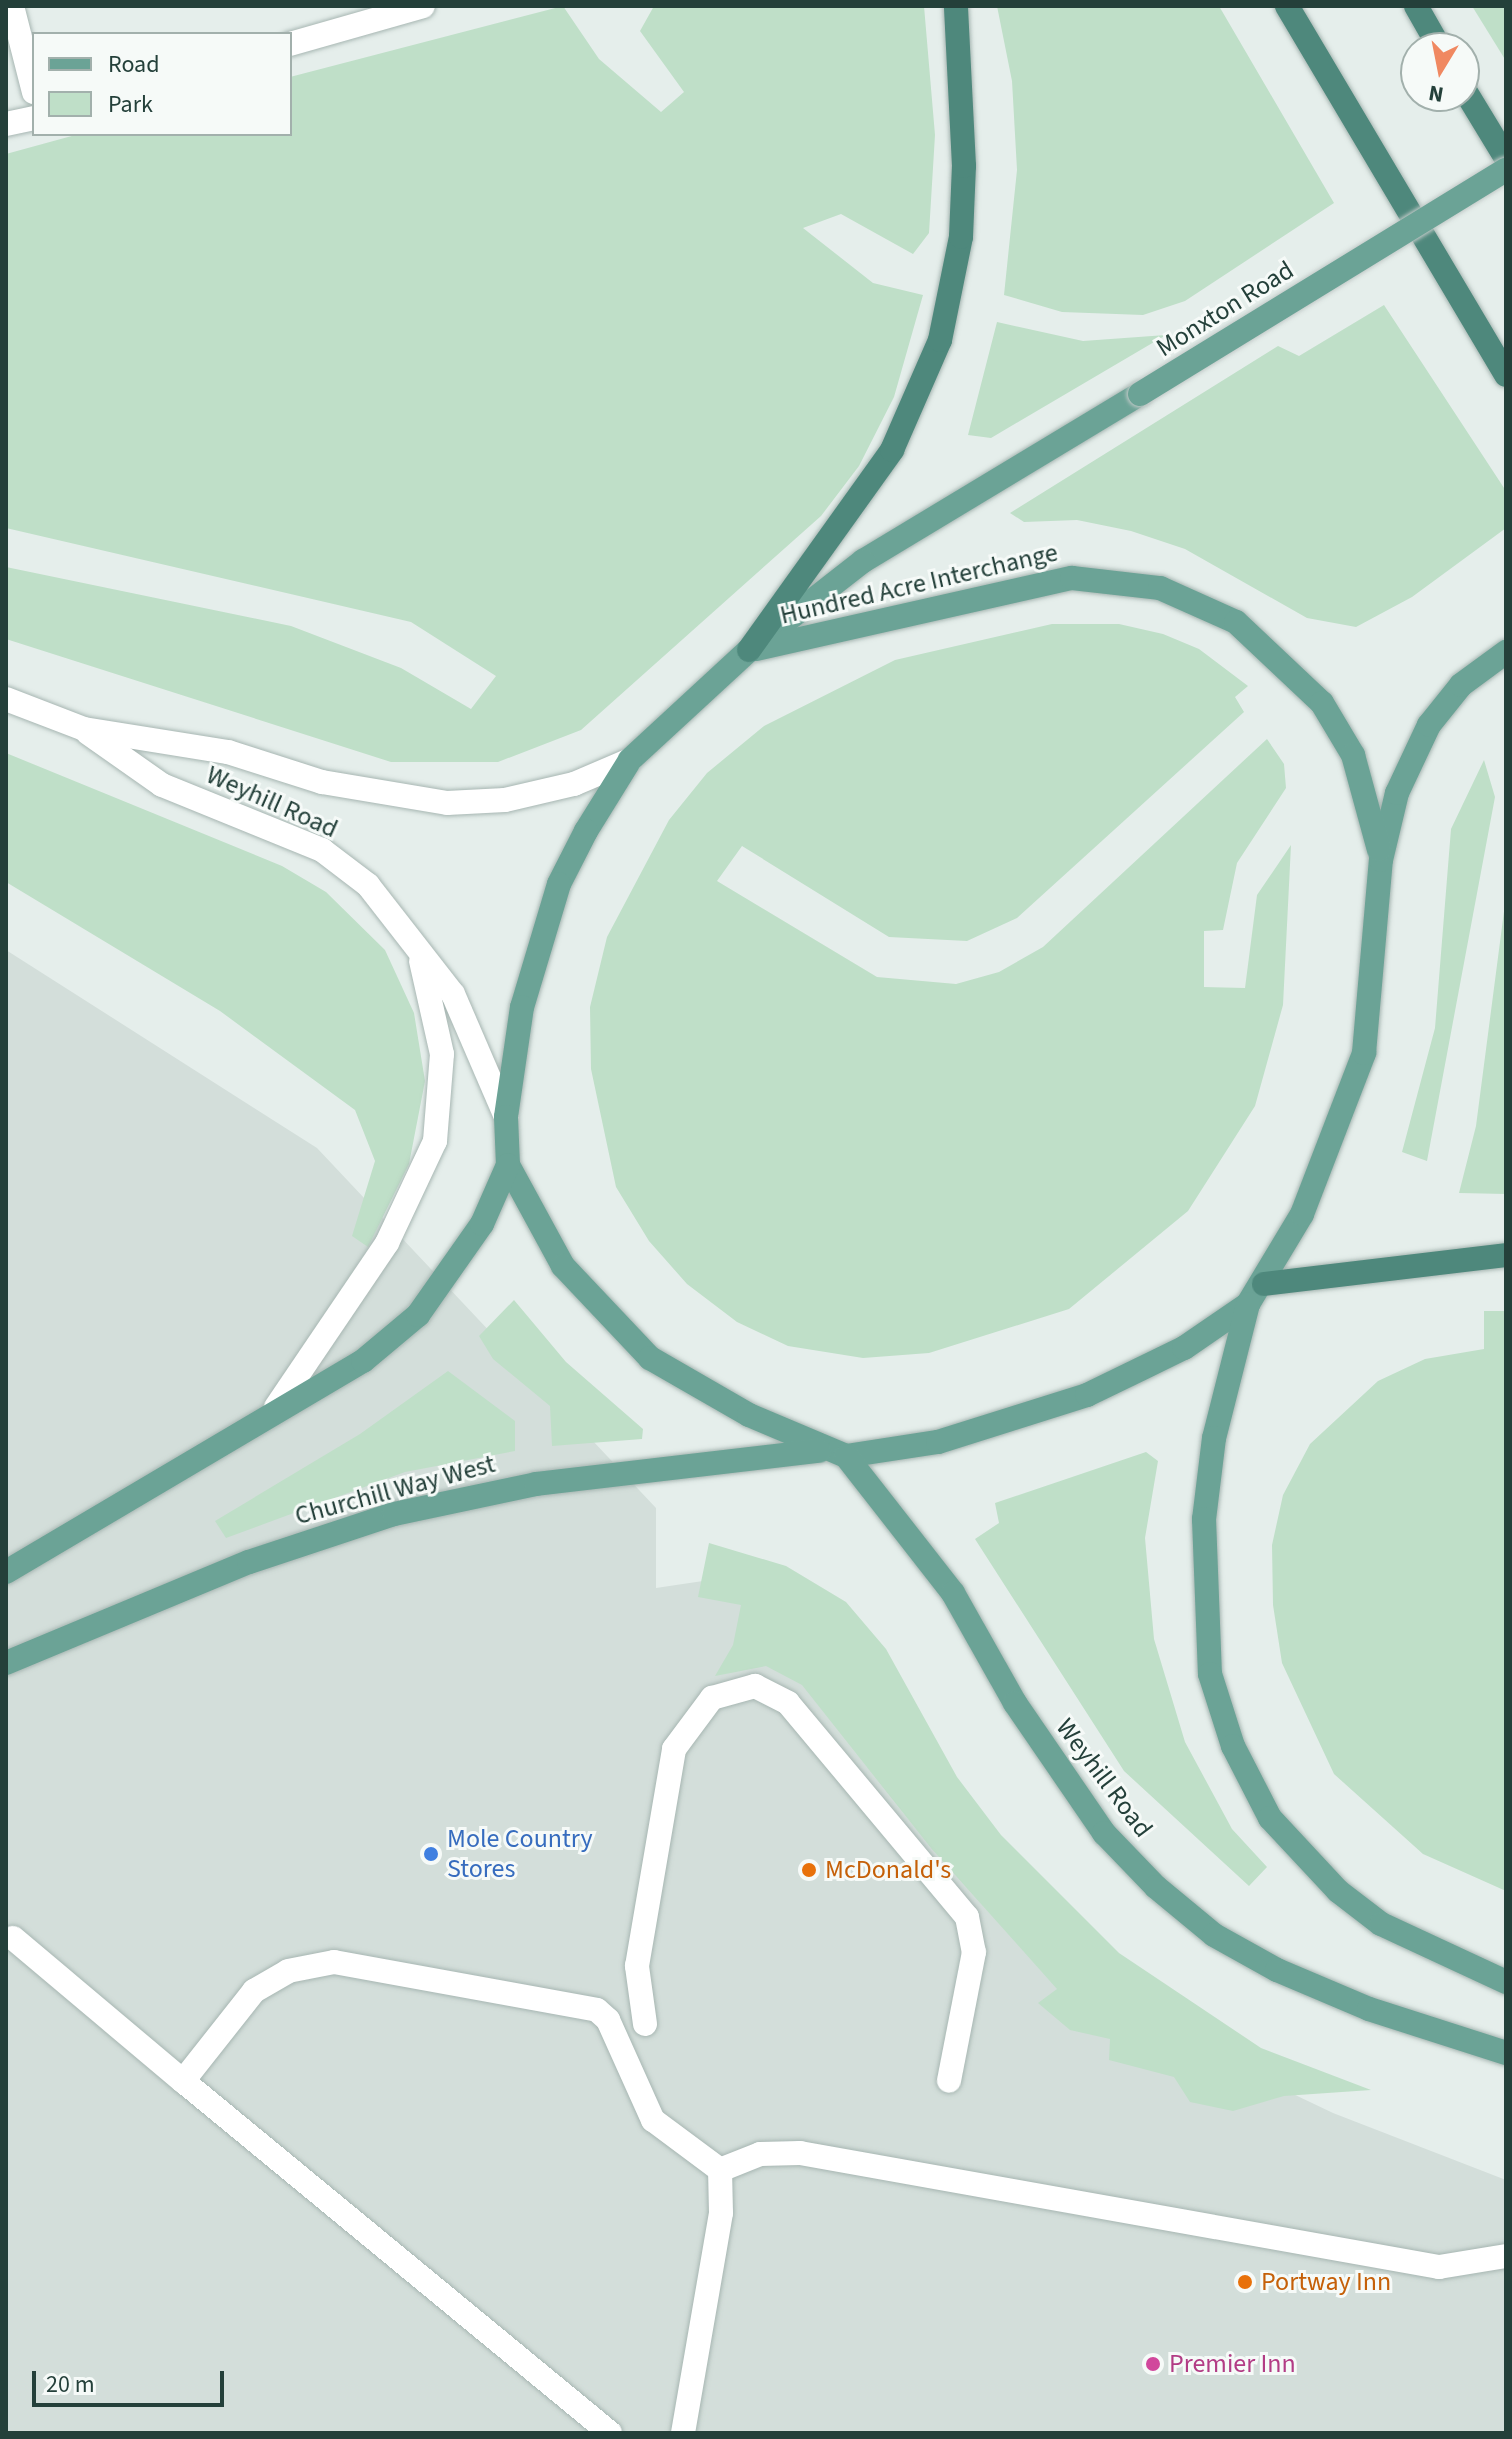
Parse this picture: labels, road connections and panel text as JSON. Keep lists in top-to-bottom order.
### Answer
{
  "streets": {
    "main road": [
      "Monxton Road",
      "Hundred Acre Interchange",
      "Weyhill Road",
      "Churchill Way West"
    ]
  },
  "crossings": [
    ["Monxton Road", "Hundred Acre Interchange"],
    ["Hundred Acre Interchange", "Weyhill Road"],
    ["Hundred Acre Interchange", "Churchill Way West"]
  ],
  "places": [
    "Mole Country Stores",
    "McDonald's",
    "Portway Inn",
    "Premier Inn"
  ],
  "legend": ["Road", "Park"],
  "scale_bar": "20 m",
  "north": "bottom"
}
